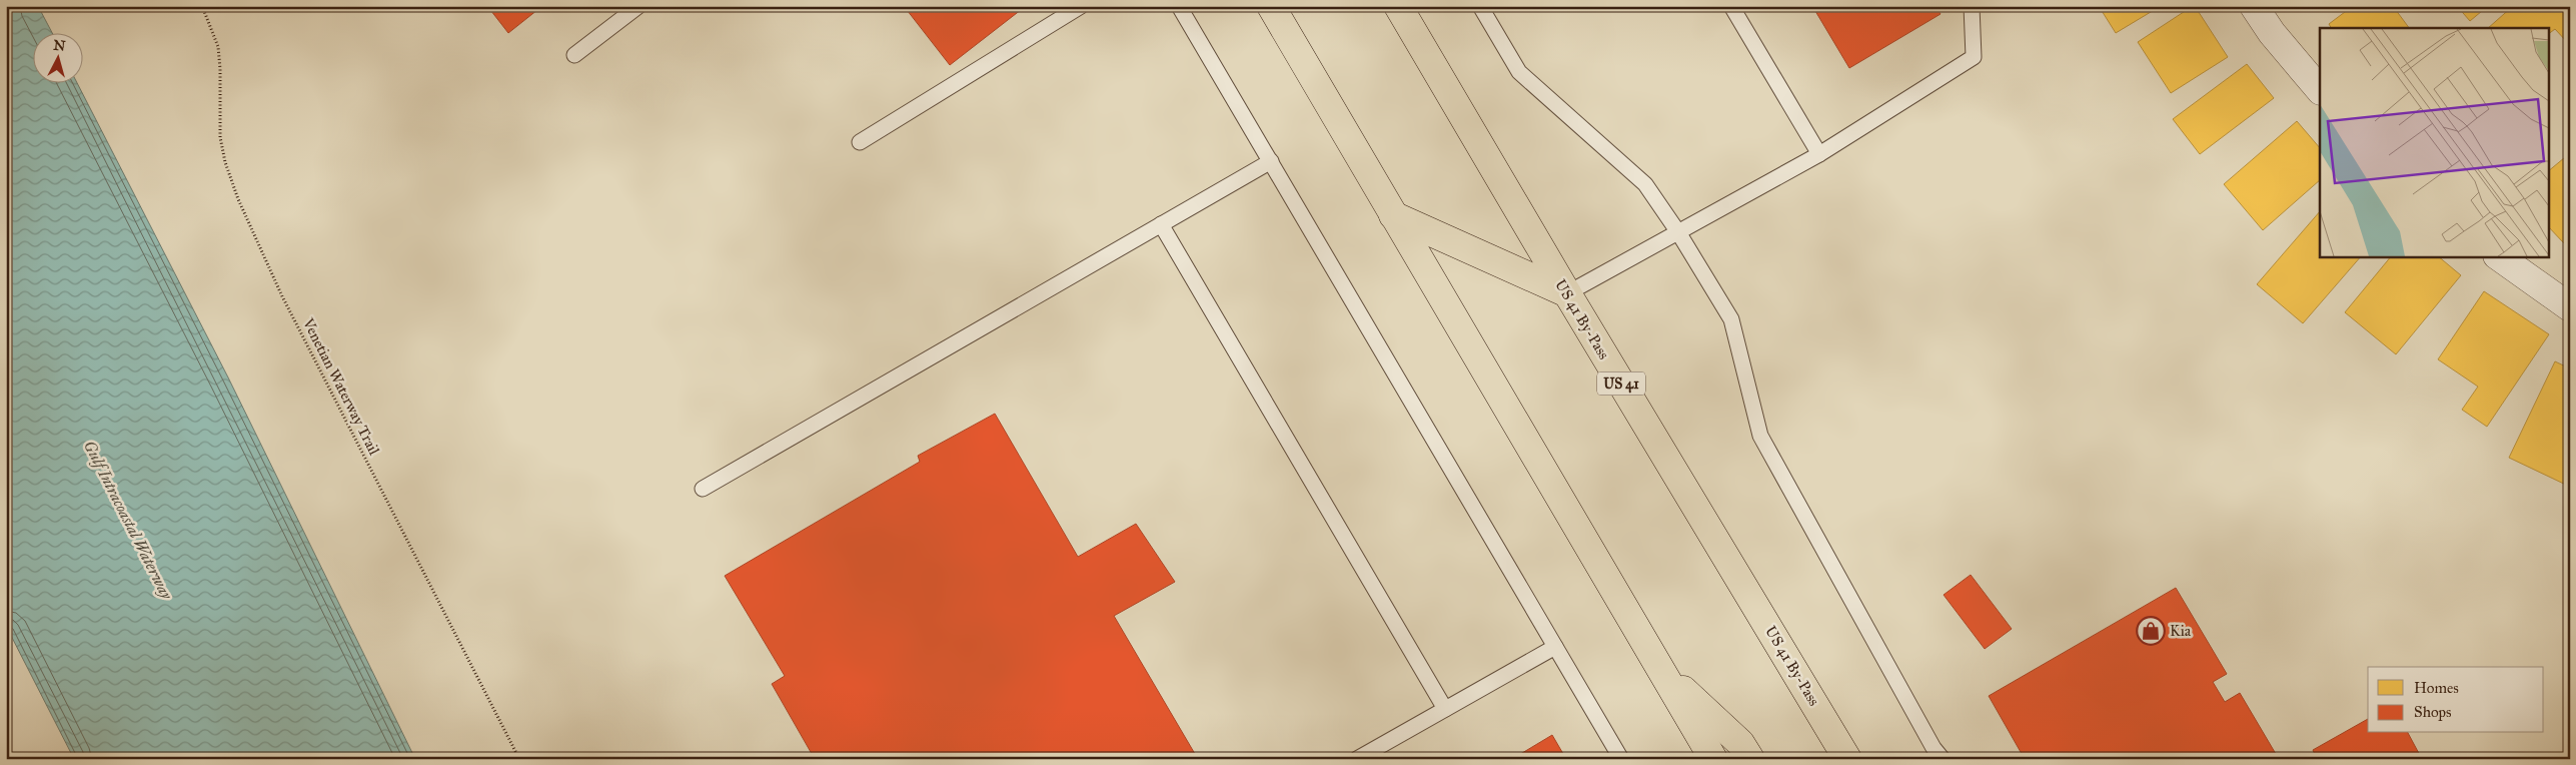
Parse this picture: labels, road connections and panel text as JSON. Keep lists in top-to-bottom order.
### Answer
{
  "streets": {
    "main road": ["US 41 By-Pass", "US 41"],
    "path": ["Venetian Waterway Trail"]
  },
  "water": ["Gulf Intracoastal Waterway"],
  "places": {
    "shop": ["Kia"]
  },
  "legend": ["Homes", "Shops"],
  "north": "top"
}
